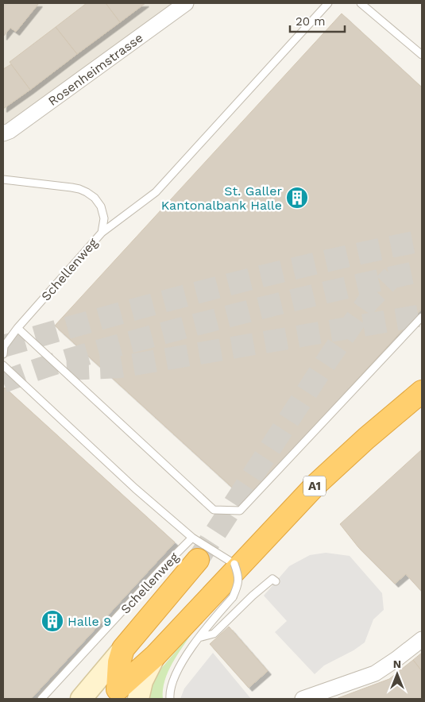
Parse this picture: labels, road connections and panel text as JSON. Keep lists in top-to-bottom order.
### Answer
{
  "streets": {
    "highway": ["A1"],
    "street": ["Rosenheimstrasse"],
    "lane": ["Schellenweg"]
  },
  "places": {
    "building": ["St. Galler Kantonalbank Halle", "Halle 9"]
  },
  "scale_bar": "20 m",
  "north": "top"
}
